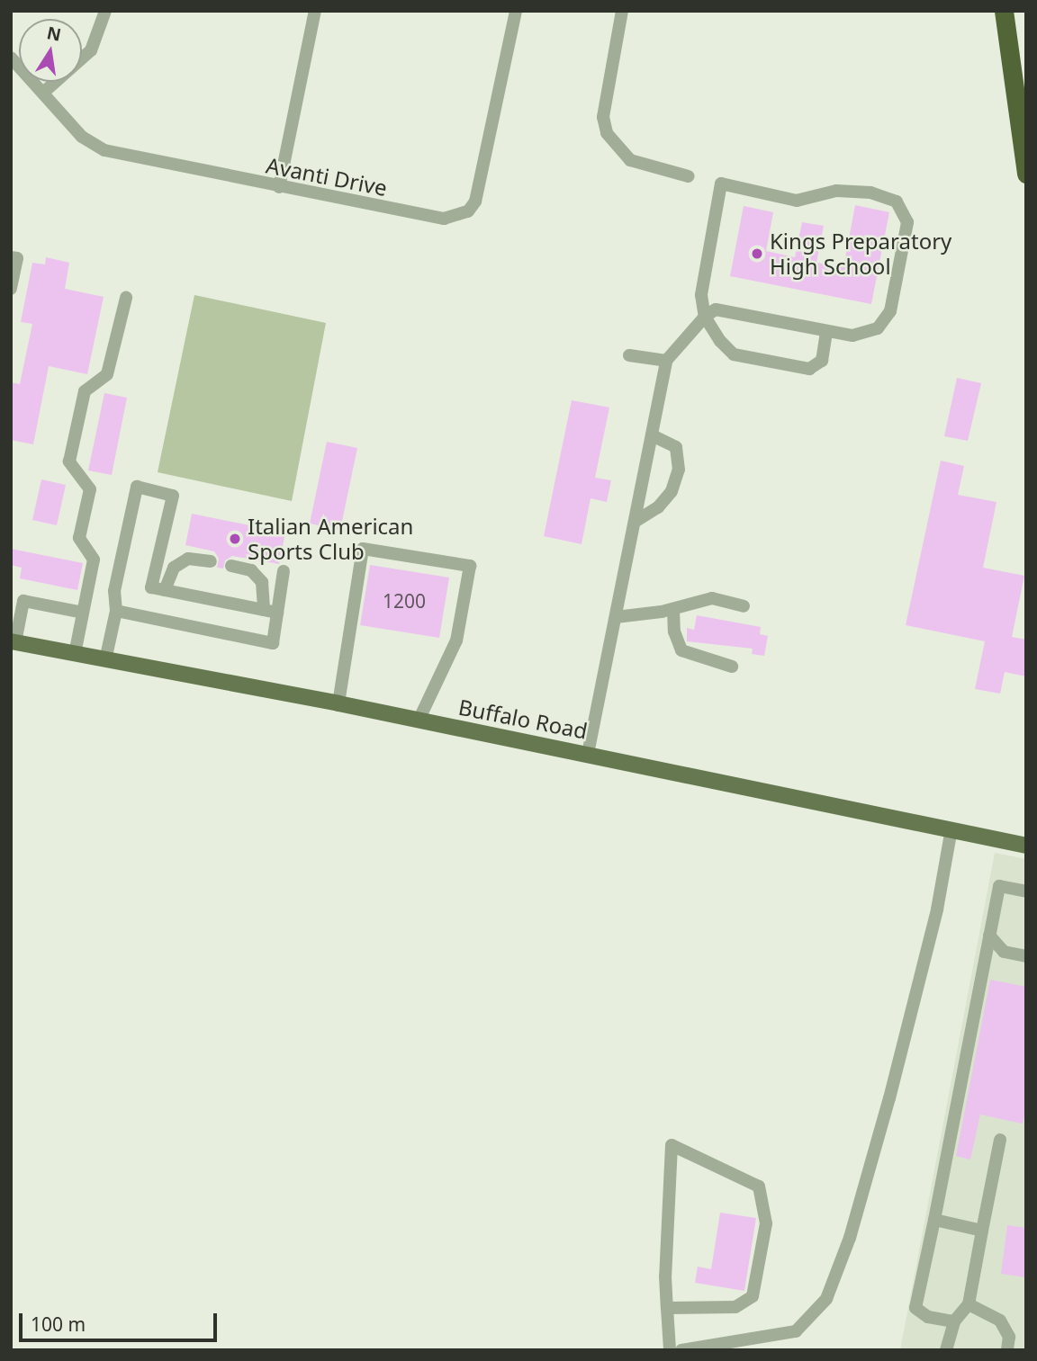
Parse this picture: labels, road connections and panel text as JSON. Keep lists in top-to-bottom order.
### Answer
{
  "streets": {
    "main road": ["Buffalo Road"],
    "street": ["Avanti Drive"]
  },
  "places": ["Kings Preparatory High School", "Italian American Sports Club"],
  "house_numbers": ["1200"],
  "scale_bar": "100 m",
  "north": "top"
}
